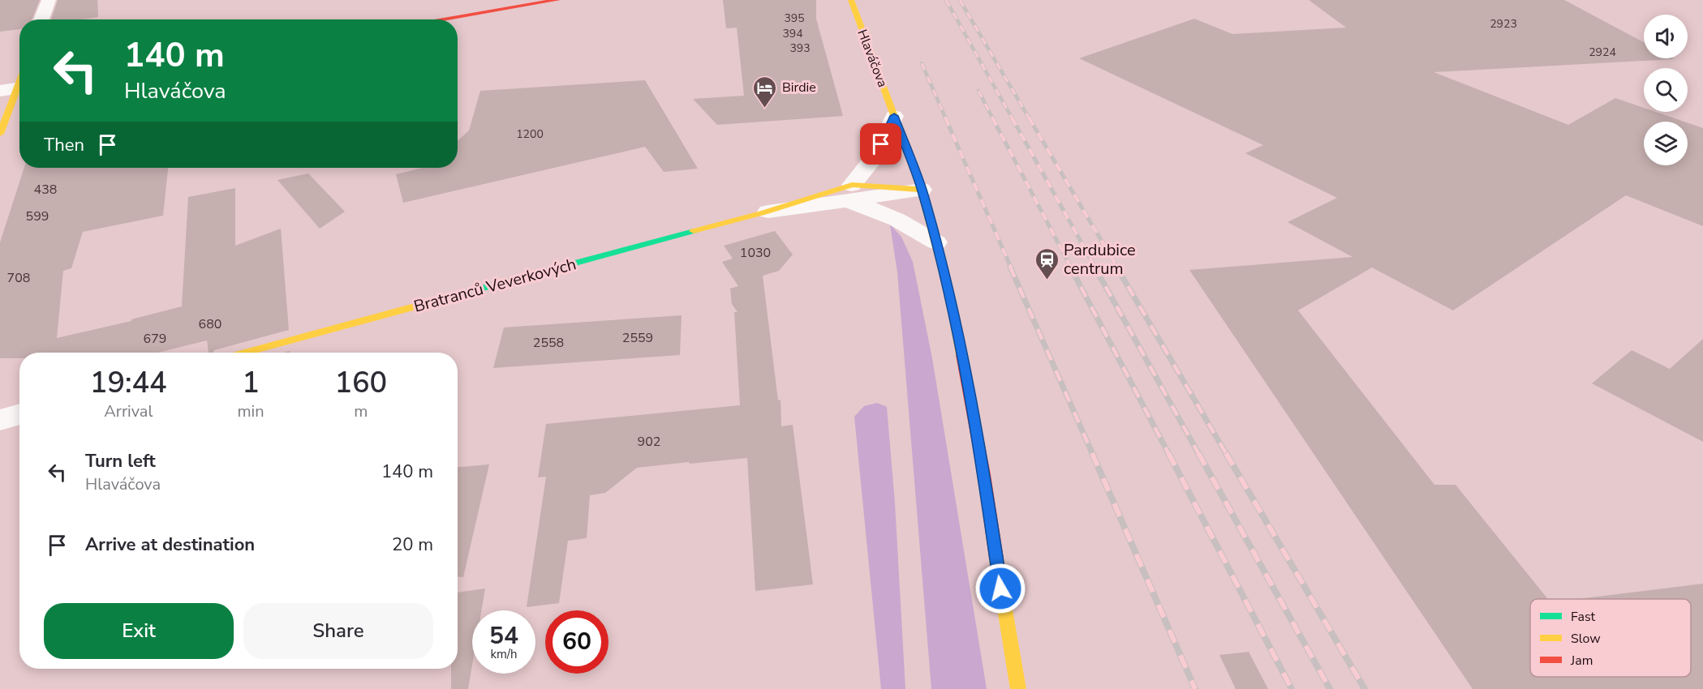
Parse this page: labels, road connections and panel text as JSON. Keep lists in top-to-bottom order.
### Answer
{
  "streets": {
    "main road": ["Hlaváčova", "Bratranců Veverkových"]
  },
  "crossings": [
    ["Hlaváčova", "Bratranců Veverkových"]
  ],
  "places": {
    "hotel": ["Birdie"],
    "station": ["Pardubice centrum"]
  },
  "house_numbers": [
    "395",
    "2923",
    "394",
    "393",
    "2924",
    "1200",
    "438",
    "599",
    "1030",
    "708",
    "680",
    "2559",
    "679",
    "2558",
    "902"
  ],
  "legend": ["Fast", "Slow", "Jam"],
  "page": {
    "turn": ["140 m", "Hlaváčova"],
    "then": "Then",
    "eta": [
      "19:44",
      "Arrival",
      "1",
      "min",
      "160",
      "m"
    ],
    "list": [
      {
        "name": "Turn left",
        "note": "Hlaváčova",
        "value": "140 m"
      },
      {
        "name": "Arrive at destination",
        "value": "20 m"
      }
    ],
    "buttons": ["Exit", "Share"],
    "speed": "54 km/h",
    "limit": "60"
  }
}
